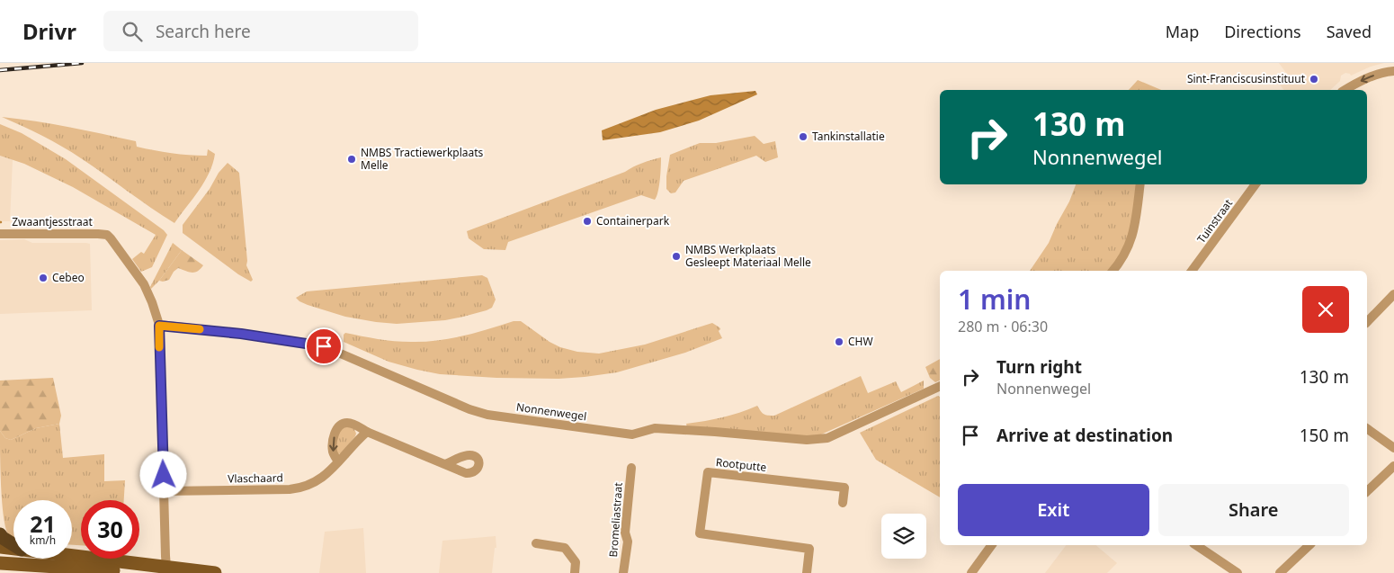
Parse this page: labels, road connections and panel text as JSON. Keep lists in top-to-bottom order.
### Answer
{
  "streets": {
    "street": [
      "Tuinstraat",
      "Zwaantjesstraat",
      "Nonnenwegel",
      "Rootputte",
      "Vlaschaard",
      "Bromeliastraat"
    ]
  },
  "crossings": [
    ["Zwaantjesstraat", "Nonnenwegel"],
    ["Zwaantjesstraat", "Vlaschaard"]
  ],
  "places": [
    "Sint-Franciscusinstituut",
    "Tankinstallatie",
    "NMBS Tractiewerkplaats Melle",
    "Containerpark",
    "NMBS Werkplaats Gesleept Materiaal Melle",
    "Cebeo",
    "CHW"
  ],
  "page": {
    "header": "Drivr",
    "search": "Search here",
    "nav": ["Map", "Directions", "Saved"],
    "turn": ["130 m", "Nonnenwegel"],
    "heading": ["1 min", "280 m · 06:30"],
    "list": [
      {
        "name": "Turn right",
        "note": "Nonnenwegel",
        "value": "130 m"
      },
      {
        "name": "Arrive at destination",
        "value": "150 m"
      }
    ],
    "buttons": ["Exit", "Share"],
    "speed": "21 km/h",
    "limit": "30"
  }
}
